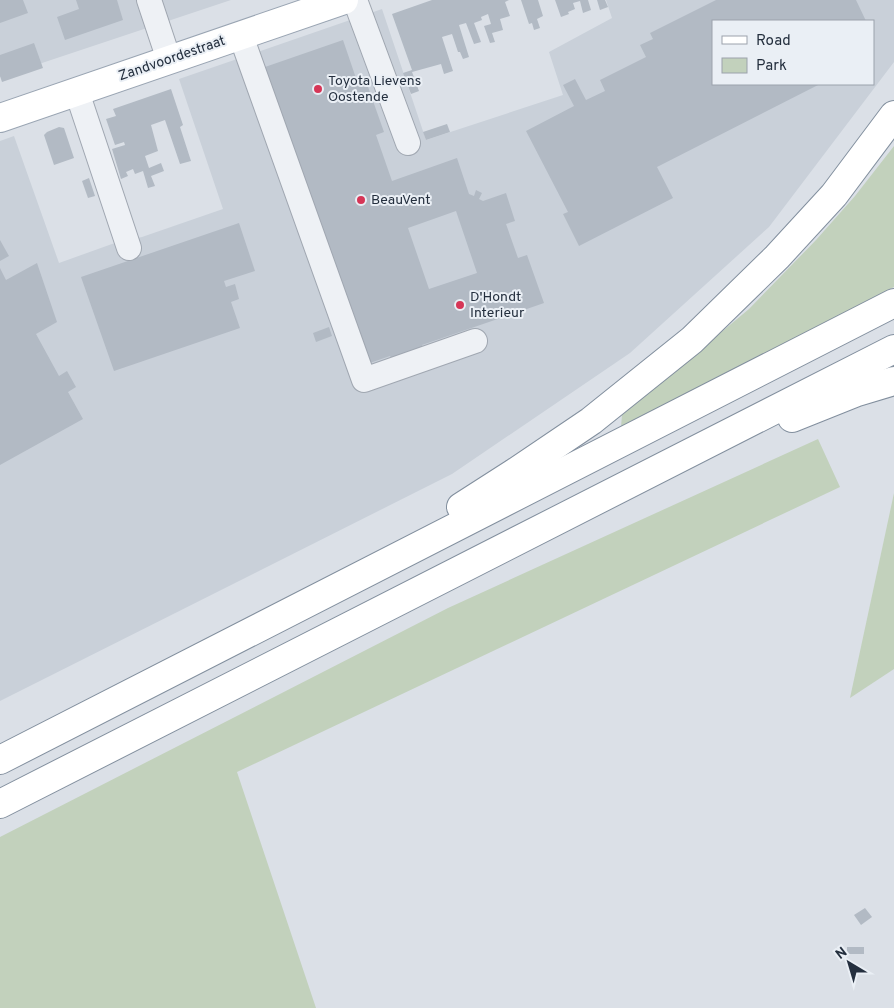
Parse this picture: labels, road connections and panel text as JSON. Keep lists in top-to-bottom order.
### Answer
{
  "streets": {
    "main road": ["Zandvoordestraat"]
  },
  "places": ["Toyota Lievens Oostende", "BeauVent", "D'Hondt Interieur"],
  "legend": ["Road", "Park"],
  "north": "top left"
}
